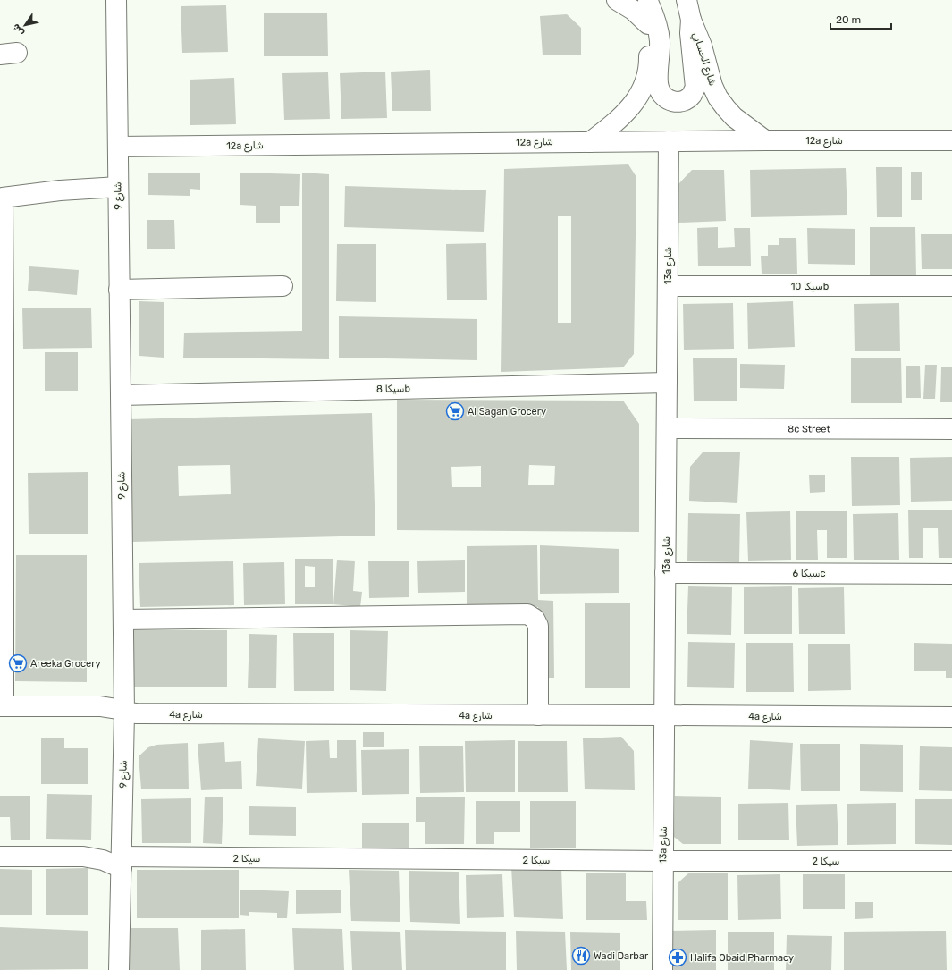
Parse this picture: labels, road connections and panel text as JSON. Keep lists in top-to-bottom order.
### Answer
{
  "streets": {
    "street": [
      "شارع الحسابي",
      "12a شارع",
      "شارع 9",
      "13a شارع",
      "سيكا 10b",
      "سيكا 8b",
      "8c Street",
      "سيكا 6c",
      "4a شارع",
      "سيكا 2"
    ]
  },
  "crossings": [
    ["شارع الحسابي", "12a شارع"],
    ["12a شارع", "شارع 9"],
    ["12a شارع", "13a شارع"],
    ["شارع 9", "سيكا 8b"],
    ["شارع 9", "4a شارع"],
    ["شارع 9", "سيكا 2"],
    ["13a شارع", "سيكا 10b"],
    ["13a شارع", "سيكا 8b"],
    ["13a شارع", "8c Street"],
    ["13a شارع", "سيكا 6c"],
    ["13a شارع", "4a شارع"],
    ["13a شارع", "سيكا 2"]
  ],
  "places": {
    "supermarket": ["Al Sagan Grocery", "Areeka Grocery"],
    "restaurant": ["Wadi Darbar"],
    "pharmacy": ["Halifa Obaid Pharmacy"]
  },
  "scale_bar": "20 m",
  "north": "bottom left"
}
